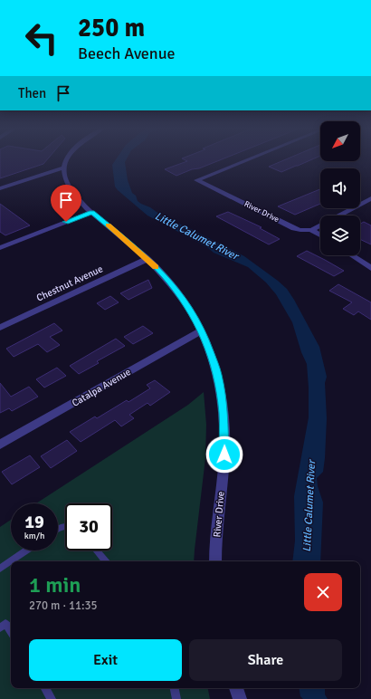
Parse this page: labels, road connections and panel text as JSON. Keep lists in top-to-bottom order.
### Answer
{
  "streets": {
    "street": ["River Drive", "Chestnut Avenue", "Catalpa Avenue"]
  },
  "crossings": [
    ["River Drive", "Chestnut Avenue"],
    ["River Drive", "Catalpa Avenue"]
  ],
  "water": ["Little Calumet River"],
  "north": "bottom left",
  "page": {
    "turn": ["250 m", "Beech Avenue"],
    "then": "Then",
    "speed": "19 km/h",
    "limit": "30",
    "heading": ["1 min", "270 m · 11:35"],
    "buttons": ["Exit", "Share"]
  }
}
